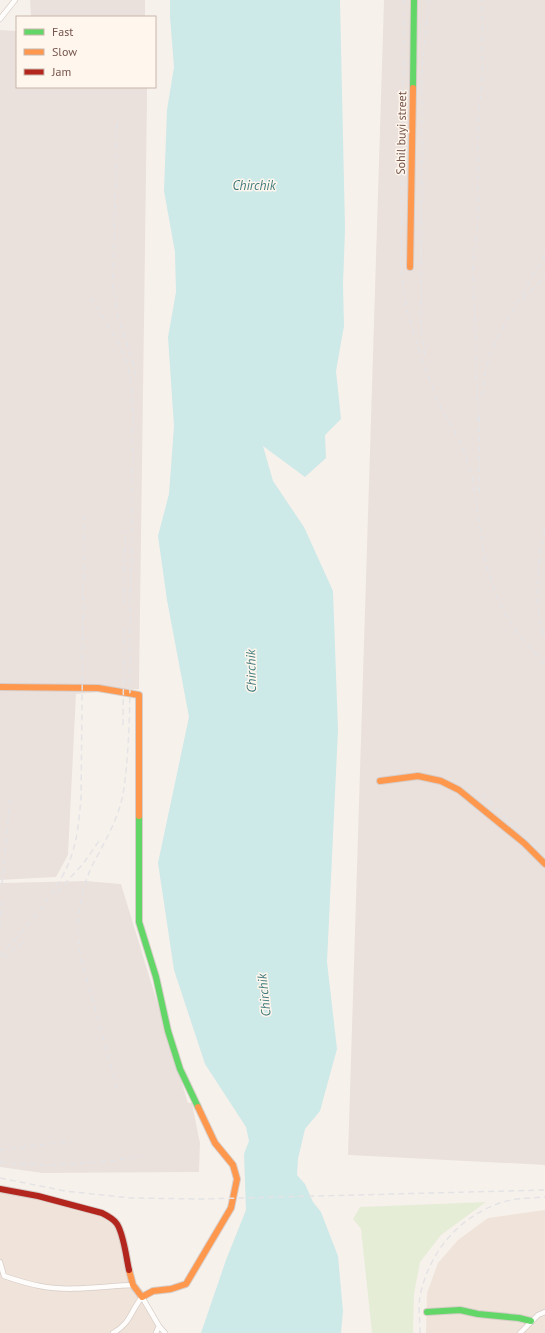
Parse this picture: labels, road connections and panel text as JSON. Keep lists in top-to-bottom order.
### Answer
{
  "streets": {
    "street": ["Sohil buyi street"]
  },
  "water": ["Chirchik"],
  "legend": ["Fast", "Slow", "Jam"]
}
